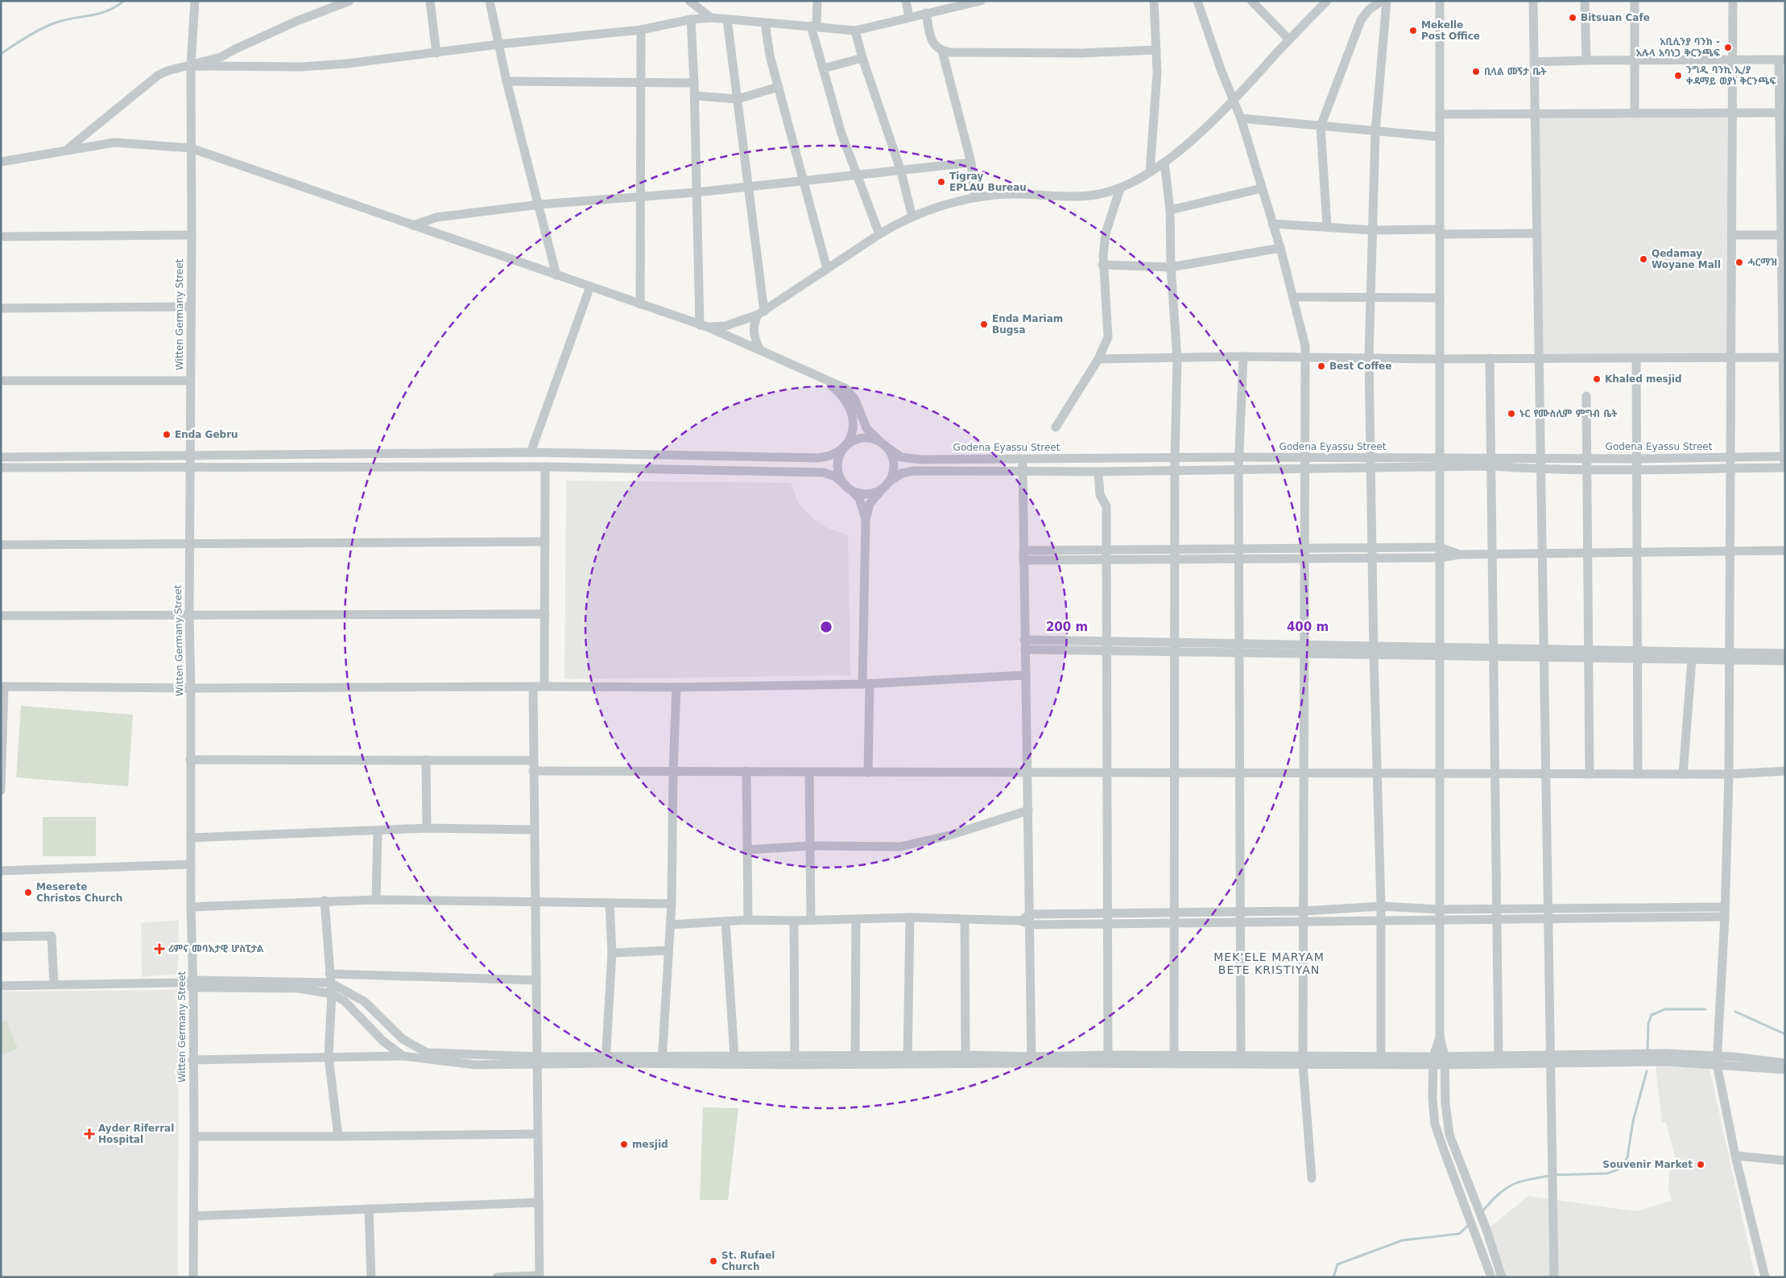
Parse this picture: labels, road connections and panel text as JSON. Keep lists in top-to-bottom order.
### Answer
{
  "streets": {
    "street": ["Witten Germany Street", "Godena Eyassu Street"]
  },
  "districts": ["MEK'ELE MARYAM BETE KRISTIYAN"],
  "places": {
    "other": [
      "Bitsuan Cafe",
      "Mekelle Post Office",
      "አቢሲንያ ባንክ - አሉላ አባነጋ ቅርንጫፍ",
      "ቢላል መኝታ ቤት",
      "ንግዲ ባንኪ ኢ/ያ ቀዳማይ ወያነ ቅርንጫፍ",
      "Tigray EPLAU Bureau",
      "Qedamay Woyane Mall",
      "ሓርማዝ",
      "Enda Mariam Bugsa",
      "Best Coffee",
      "Khaled mesjid",
      "ኑር የሙስሊም ምግብ ቤት",
      "Enda Gebru",
      "Meserete Christos Church",
      "mesjid",
      "Souvenir Market",
      "St. Rufael Church"
    ],
    "health": ["ሪምና መባእታዊ ሆስፒታል", "Ayder Riferral Hospital"]
  },
  "rings": ["200 m", "400 m"]
}
